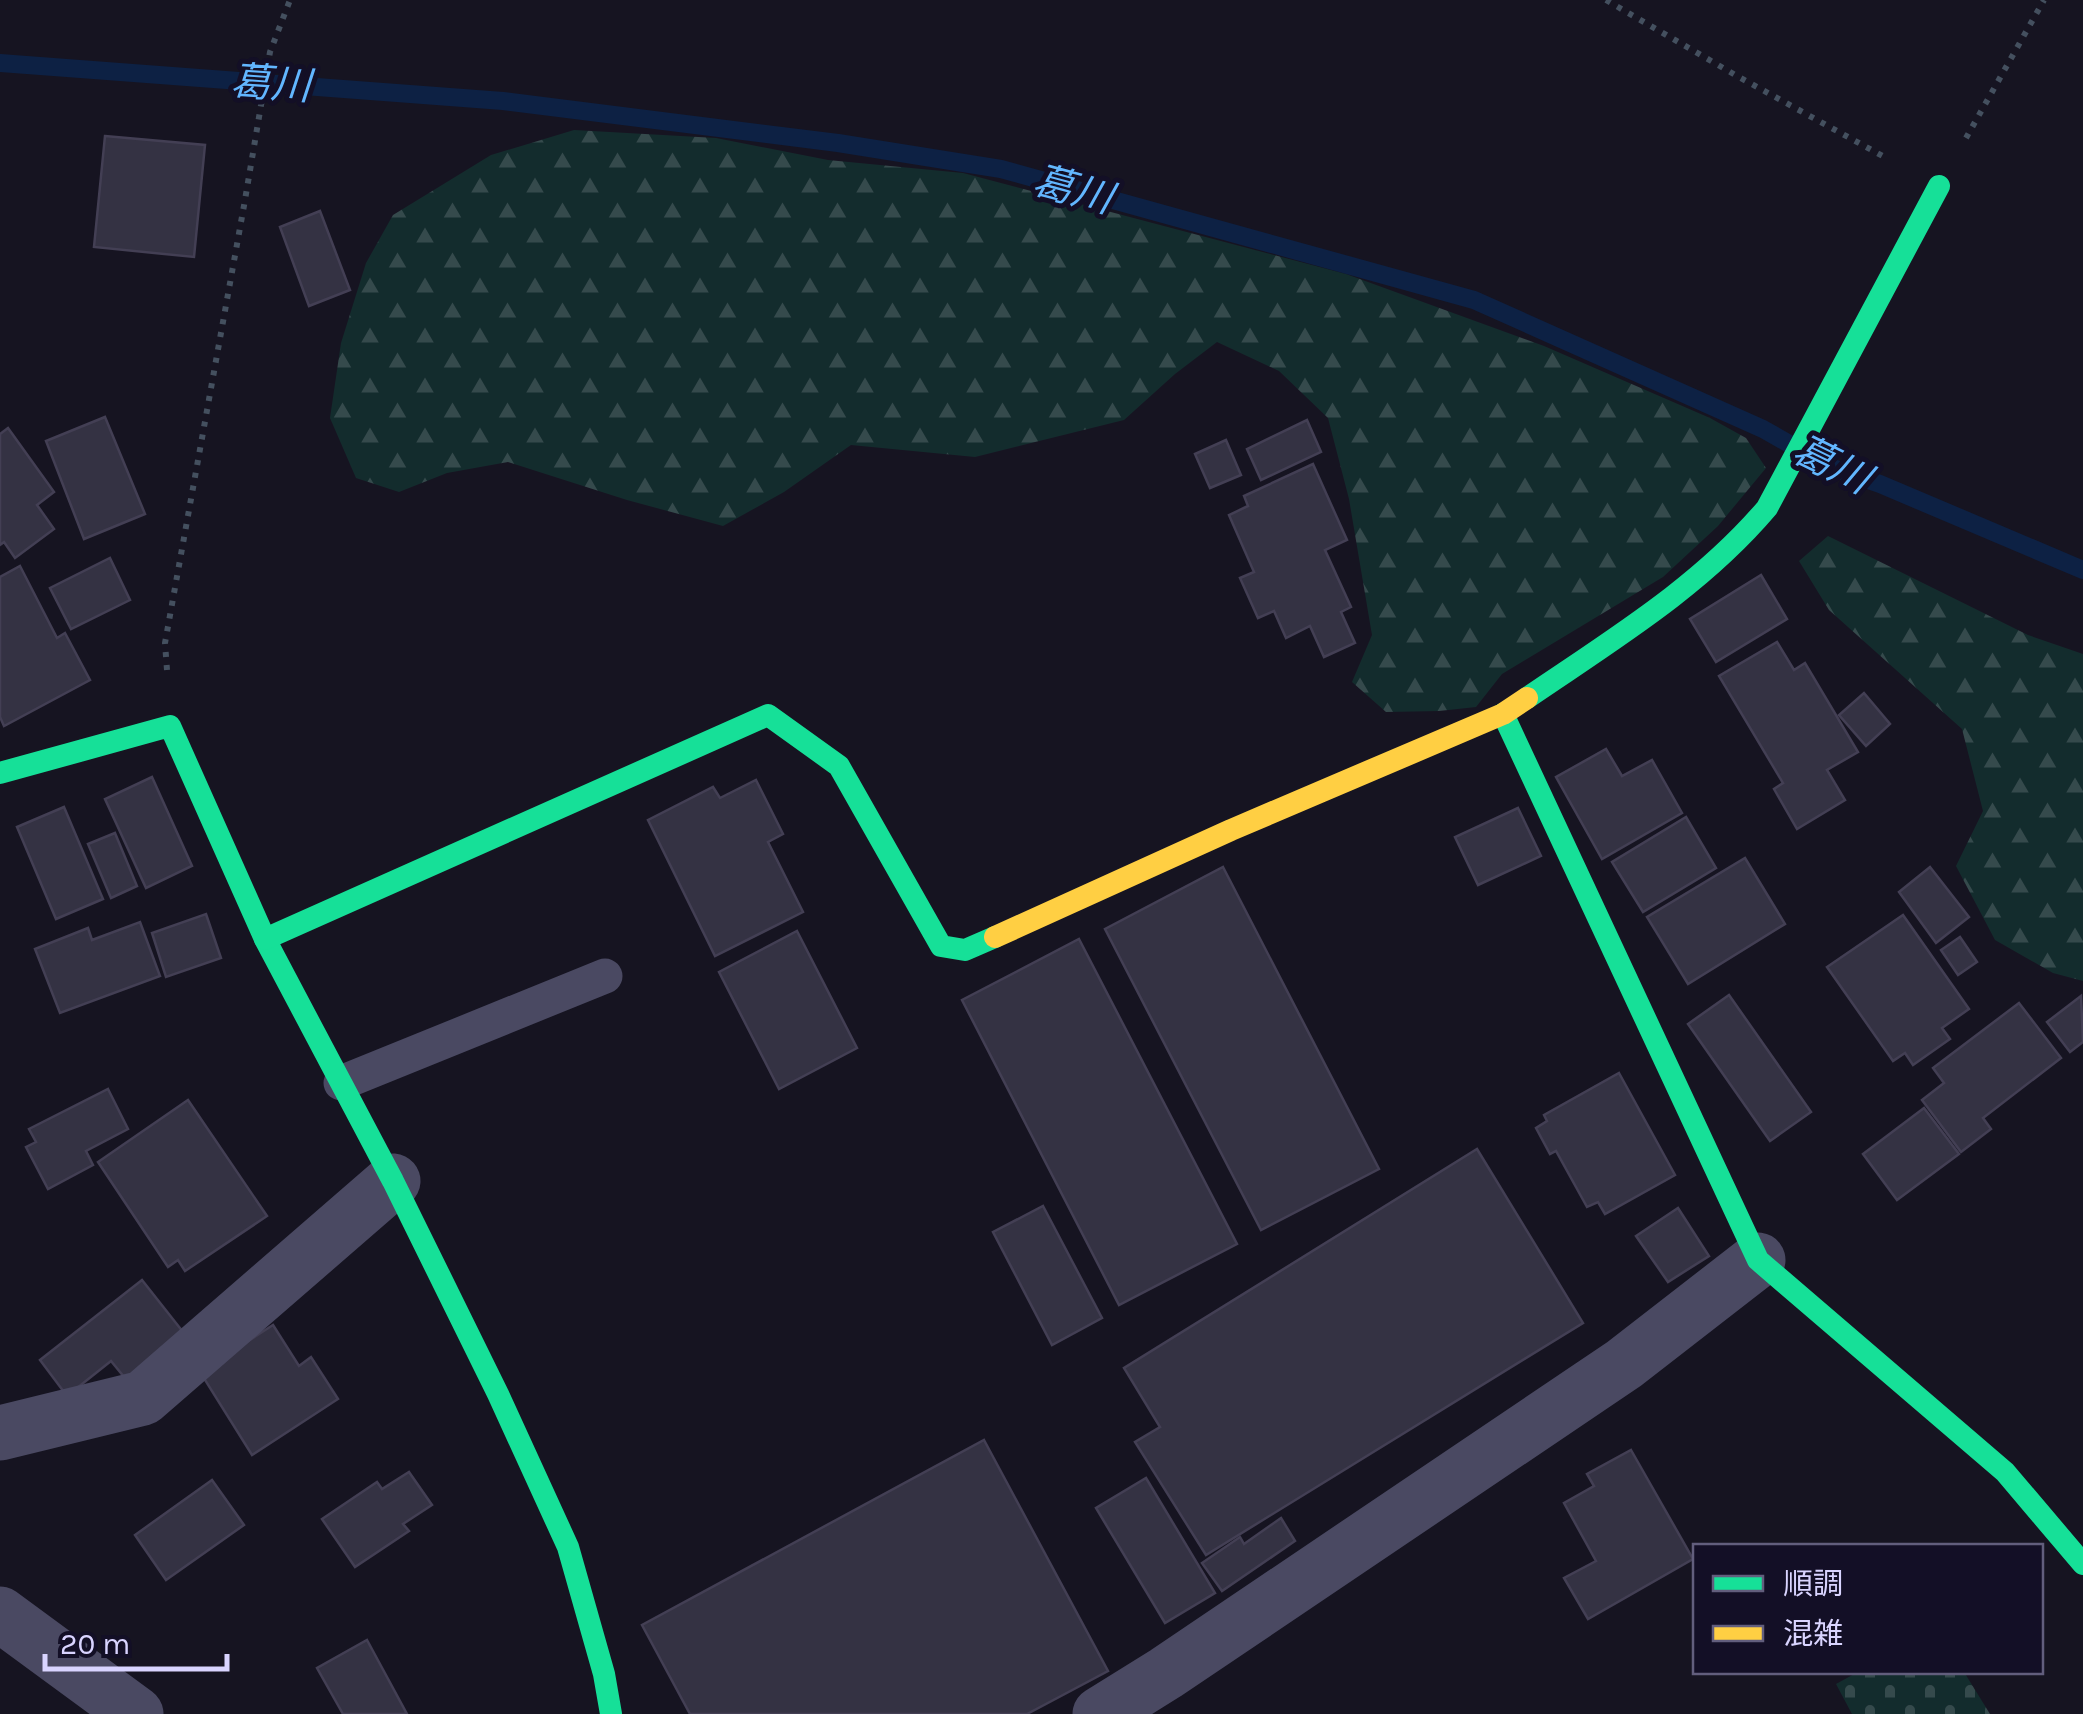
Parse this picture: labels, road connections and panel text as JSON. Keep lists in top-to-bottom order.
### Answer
{
  "water": ["葛川"],
  "legend": ["順調", "混雑"],
  "scale_bar": "20 m"
}
